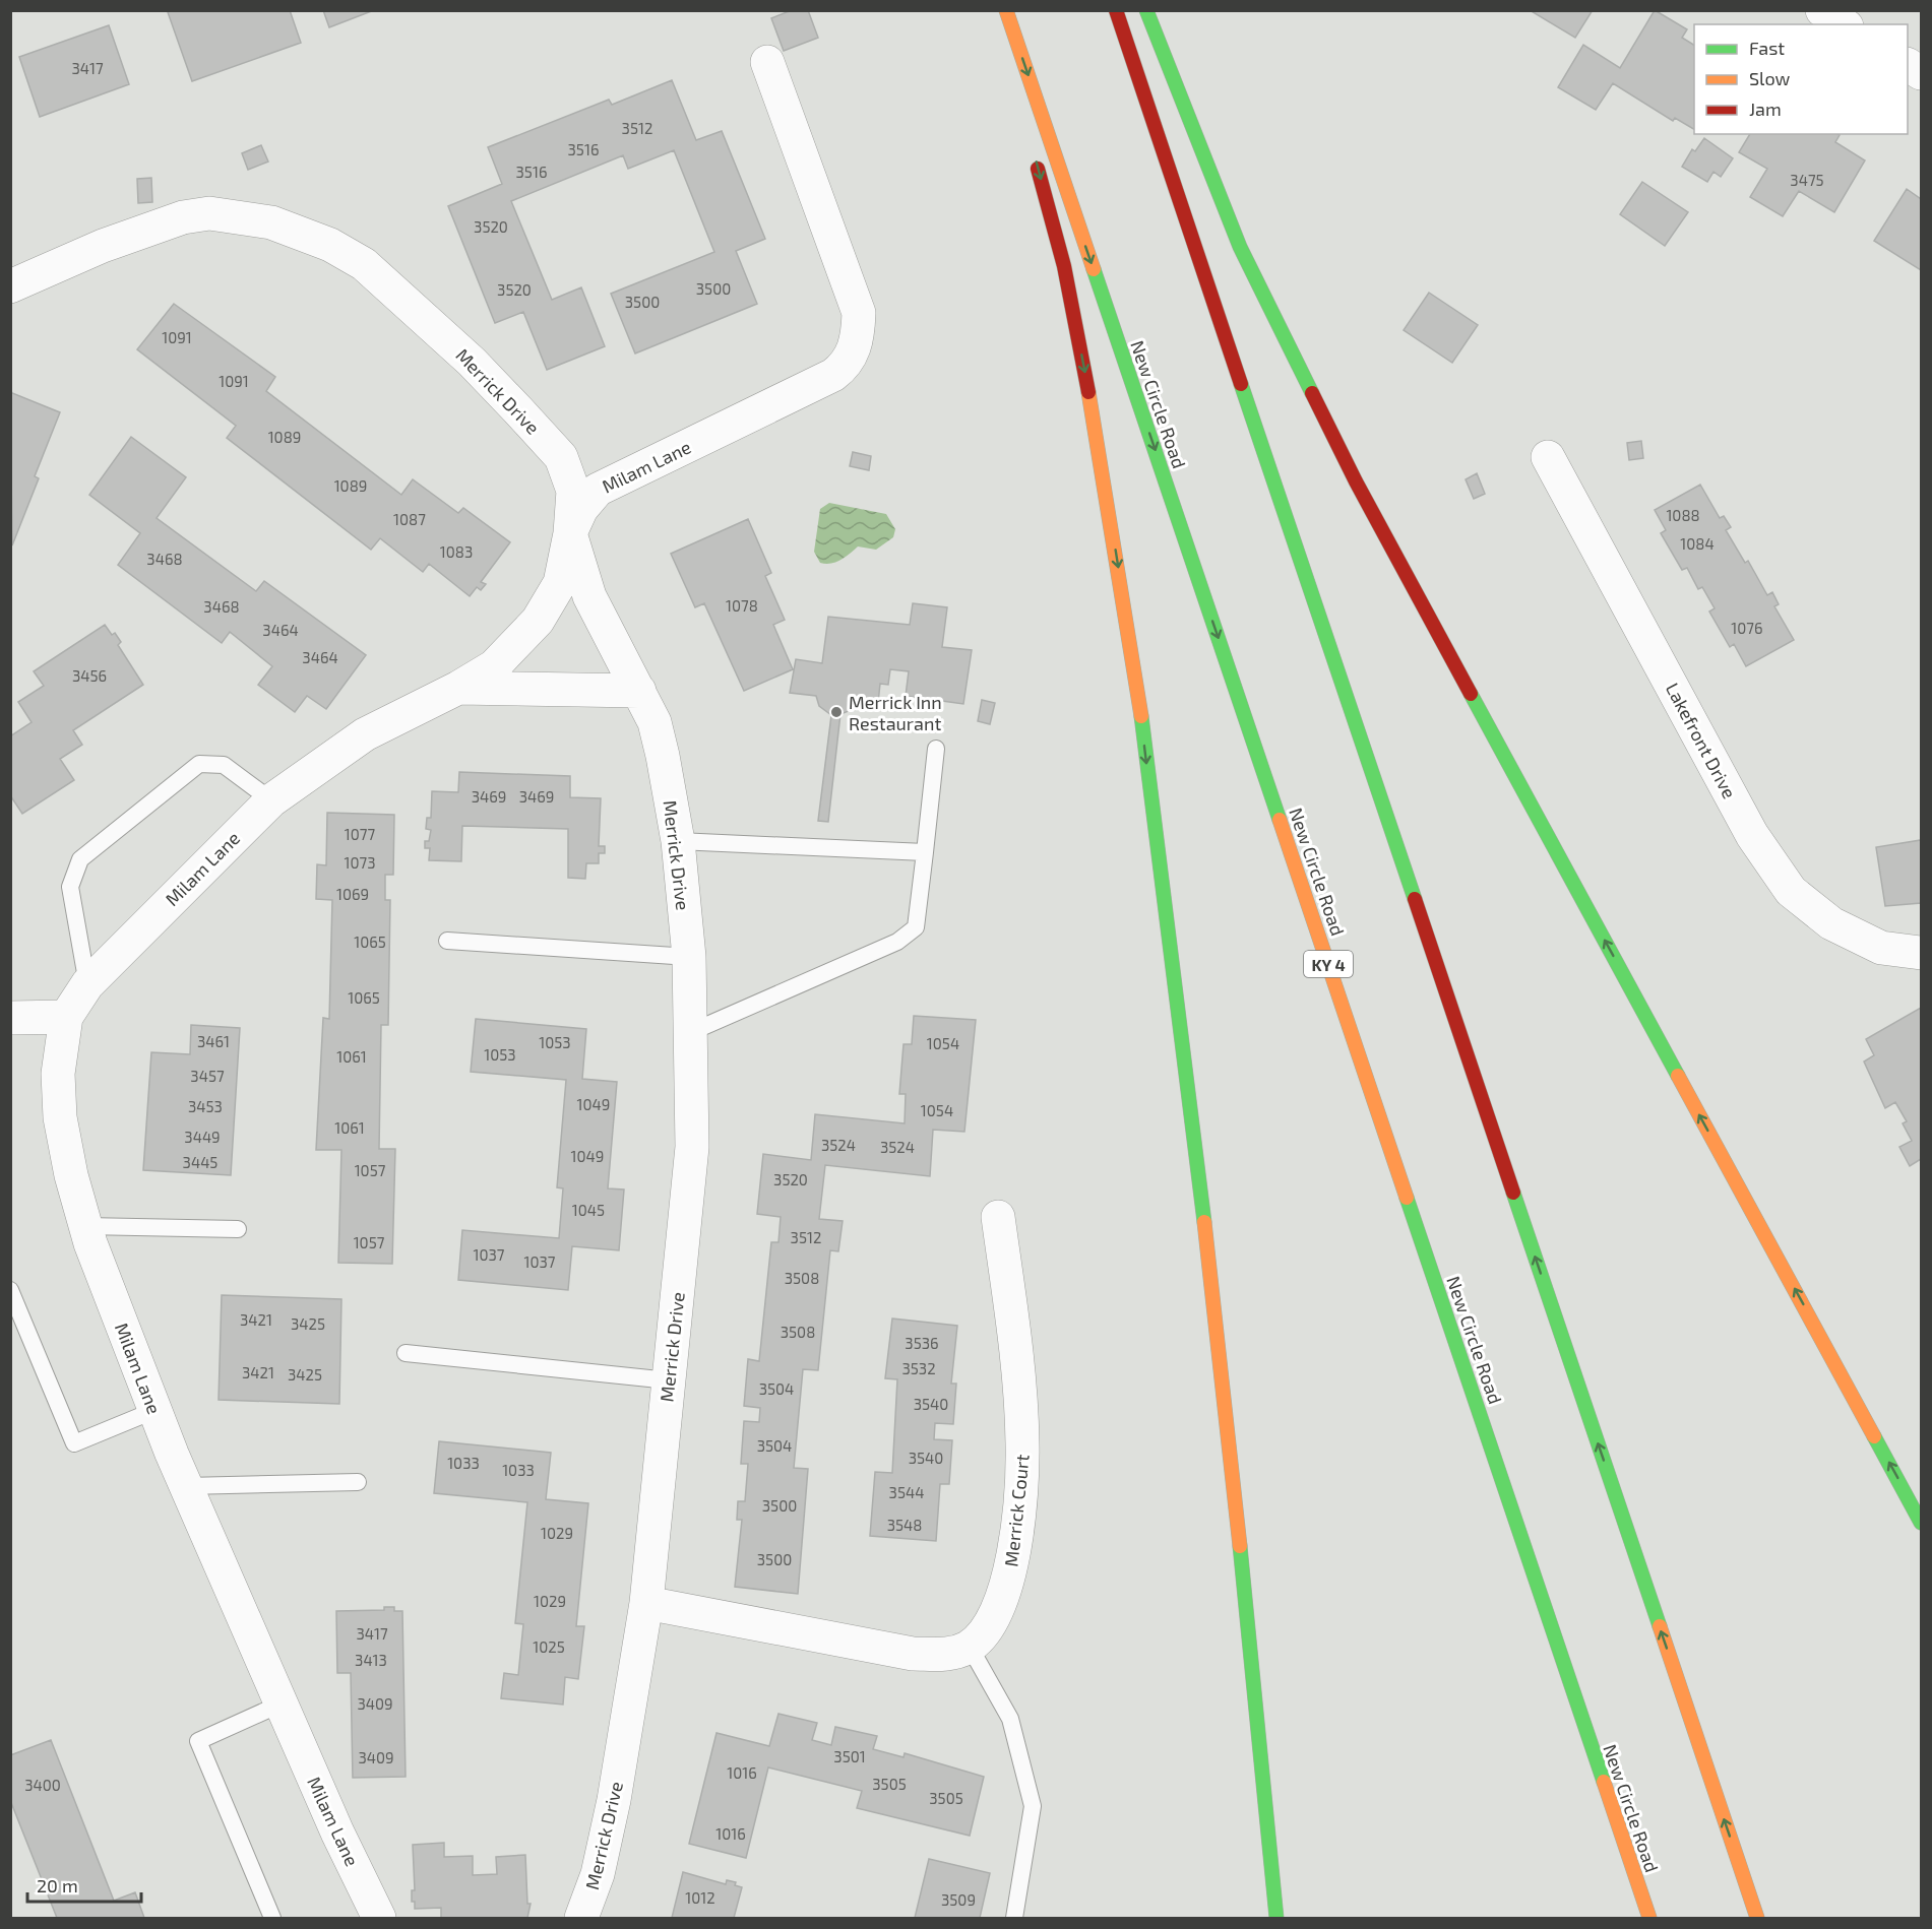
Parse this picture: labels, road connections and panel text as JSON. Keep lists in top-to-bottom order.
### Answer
{
  "streets": {
    "highway": ["New Circle Road", "KY 4"],
    "street": [
      "Merrick Drive",
      "Milam Lane",
      "Lakefront Drive",
      "Merrick Court"
    ]
  },
  "crossings": [
    ["Merrick Drive", "Milam Lane"]
  ],
  "places": ["Merrick Inn Restaurant"],
  "house_numbers": [
    "3417",
    "3512",
    "3516",
    "3516",
    "3475",
    "3520",
    "3500",
    "3520",
    "3500",
    "1091",
    "1091",
    "1089",
    "1089",
    "1088",
    "1087",
    "1084",
    "1083",
    "3468",
    "1078",
    "3468",
    "1076",
    "3464",
    "3464",
    "3456",
    "3469",
    "3469",
    "1077",
    "1073",
    "1069",
    "1065",
    "1065",
    "3461",
    "1053",
    "1054",
    "1053",
    "1061",
    "3457",
    "1049",
    "3453",
    "1054",
    "1061",
    "3449",
    "3524",
    "3524",
    "1049",
    "3445",
    "1057",
    "3520",
    "1045",
    "3512",
    "1057",
    "1037",
    "1037",
    "3508",
    "3421",
    "3425",
    "3508",
    "3536",
    "3532",
    "3421",
    "3425",
    "3504",
    "3540",
    "3504",
    "3540",
    "1033",
    "1033",
    "3544",
    "3500",
    "3548",
    "1029",
    "3500",
    "1029",
    "3417",
    "1025",
    "3413",
    "3409",
    "3501",
    "3409",
    "1016",
    "3505",
    "3400",
    "3505",
    "1016",
    "1012",
    "3509"
  ],
  "legend": ["Fast", "Slow", "Jam"],
  "scale_bar": "20 m"
}
